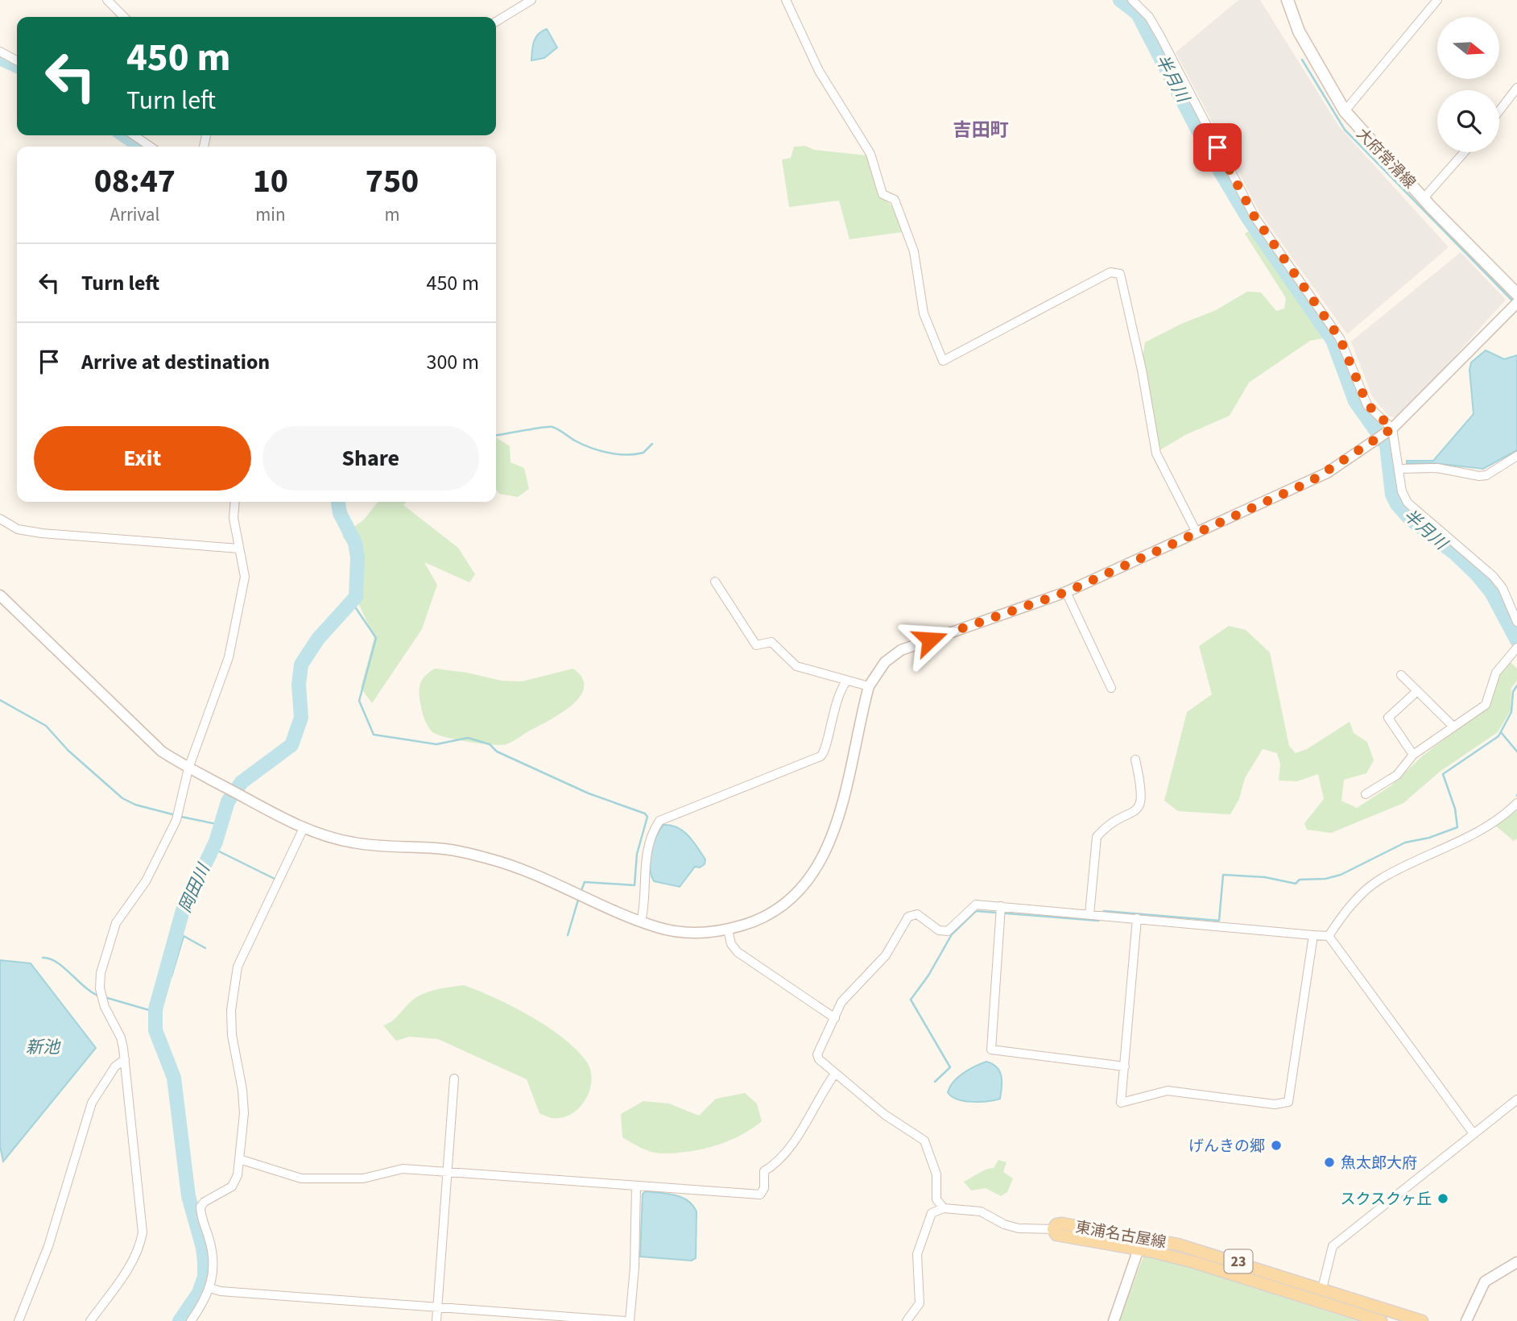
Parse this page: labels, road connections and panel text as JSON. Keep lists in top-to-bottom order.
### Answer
{
  "streets": {
    "main road": ["大府常滑線", "東浦名古屋線", "23"]
  },
  "districts": ["吉田町"],
  "water": ["半月川", "岡田川", "新池"],
  "places": ["げんきの郷", "魚太郎大府", "スクスクヶ丘"],
  "north": "right",
  "page": {
    "turn": ["450 m", "Turn left"],
    "eta": [
      "08:47",
      "Arrival",
      "10",
      "min",
      "750",
      "m"
    ],
    "list": [
      {
        "name": "Turn left",
        "value": "450 m"
      },
      {
        "name": "Arrive at destination",
        "value": "300 m"
      }
    ],
    "buttons": ["Exit", "Share"]
  }
}
